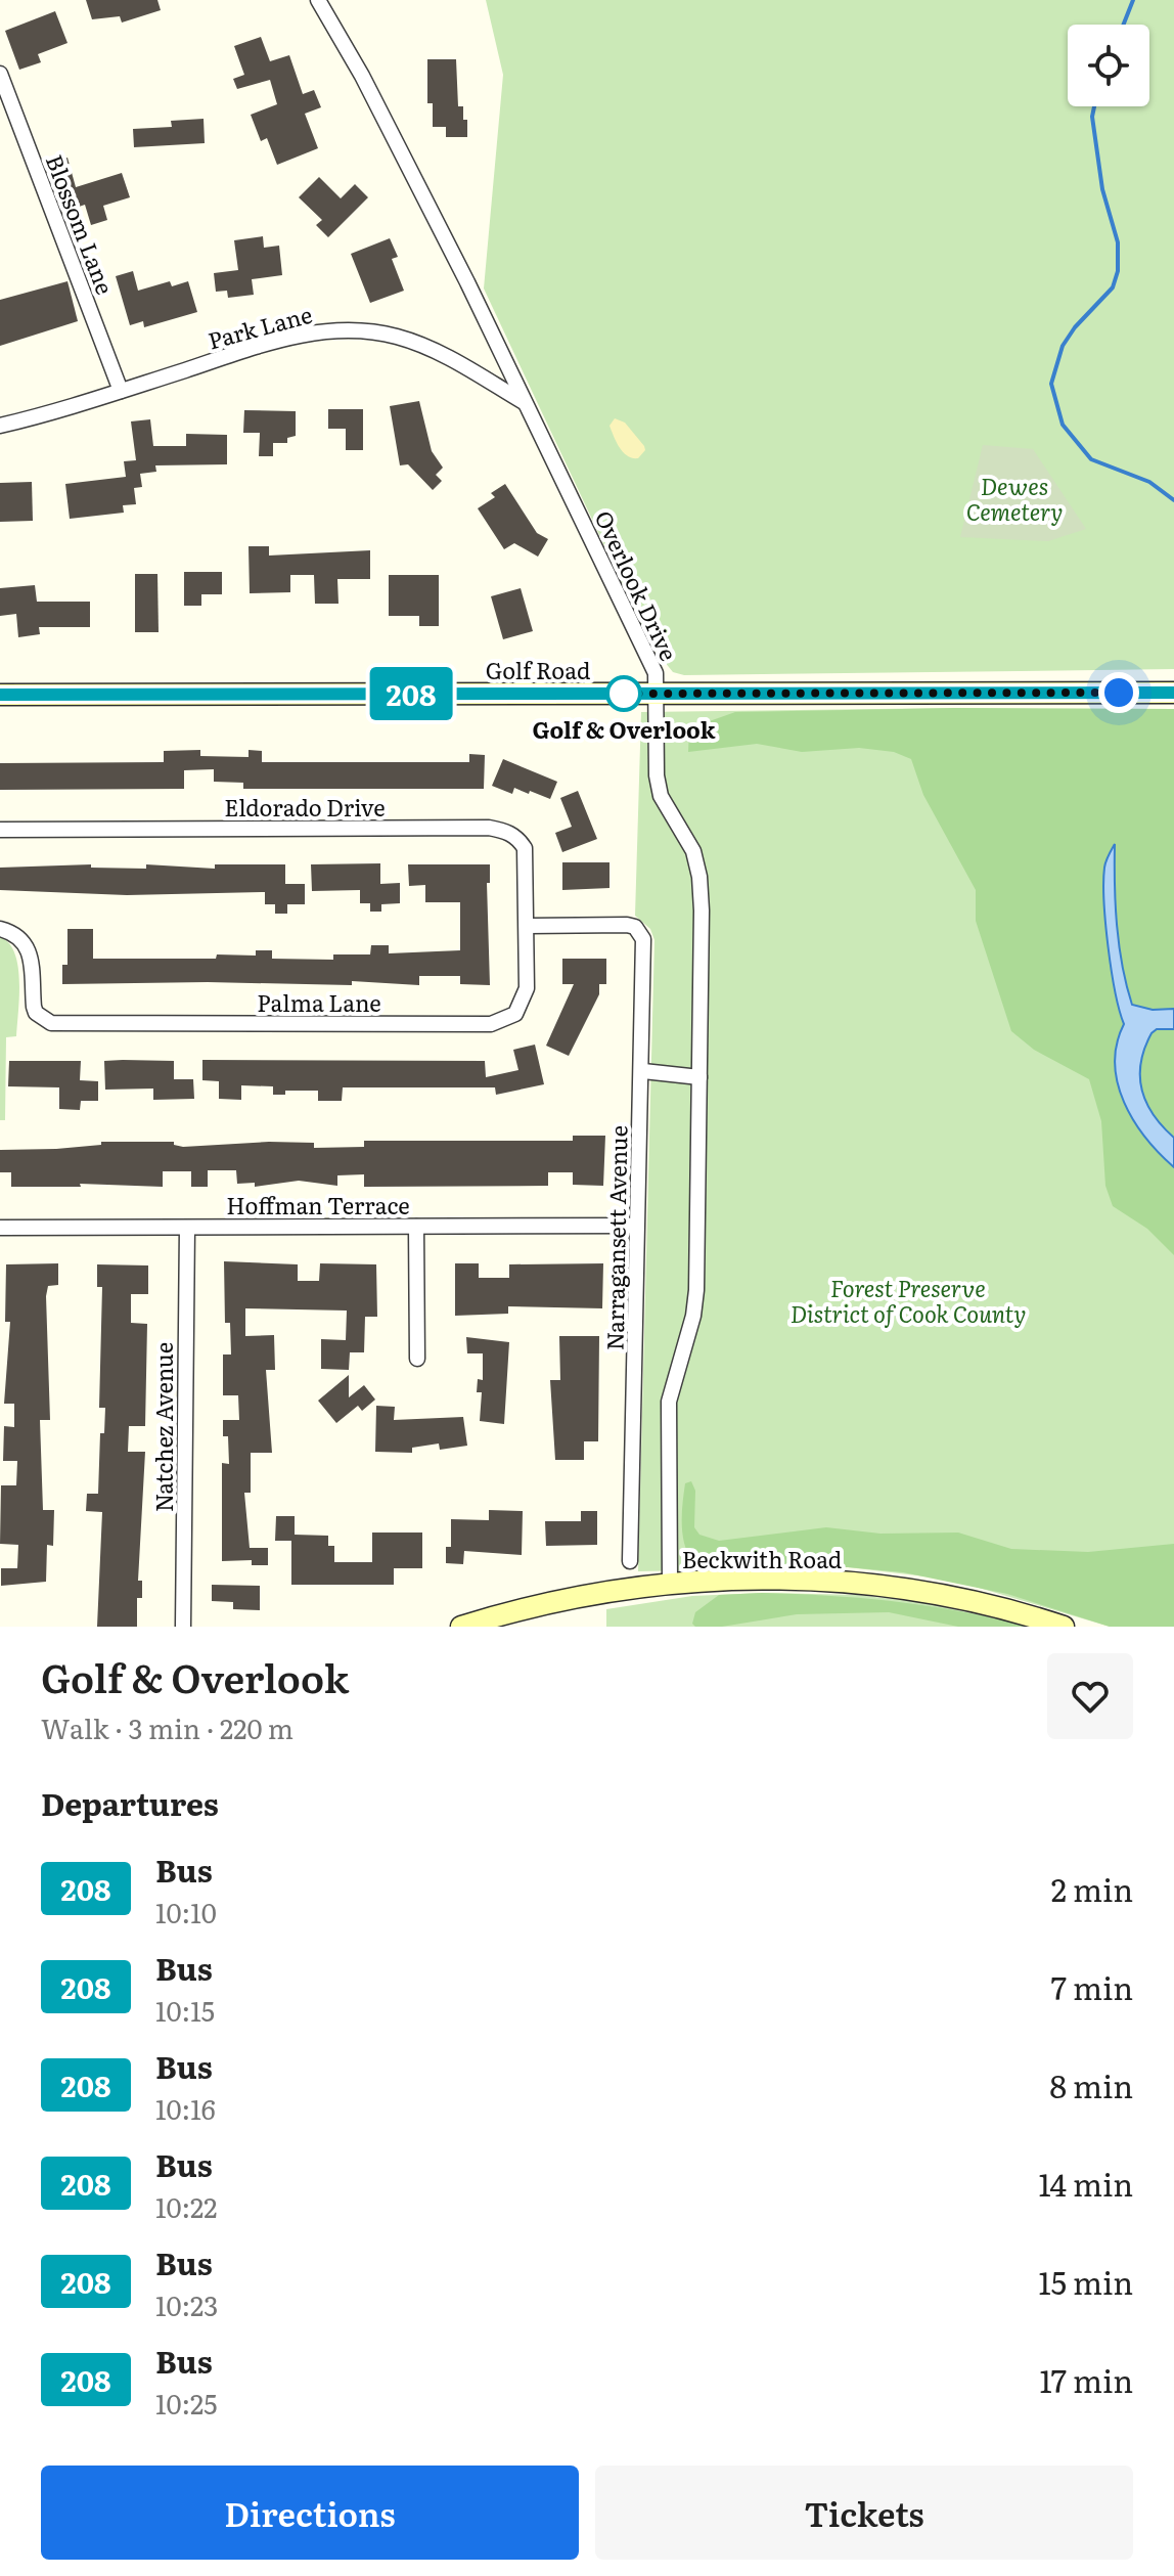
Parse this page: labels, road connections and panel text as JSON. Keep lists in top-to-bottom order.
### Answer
{
  "streets": {
    "main road": ["Golf Road", "Beckwith Road"],
    "street": [
      "Blossom Lane",
      "Park Lane",
      "Overlook Drive",
      "Eldorado Drive",
      "Palma Lane",
      "Hoffman Terrace",
      "Narragansett Avenue",
      "Natchez Avenue"
    ]
  },
  "crossings": [
    ["Blossom Lane", "Park Lane"],
    ["Park Lane", "Overlook Drive"],
    ["Overlook Drive", "Golf Road"],
    ["Overlook Drive", "Beckwith Road"],
    ["Eldorado Drive", "Palma Lane"],
    ["Eldorado Drive", "Narragansett Avenue"],
    ["Palma Lane", "Narragansett Avenue"],
    ["Hoffman Terrace", "Narragansett Avenue"],
    ["Hoffman Terrace", "Natchez Avenue"]
  ],
  "parks": ["Dewes Cemetery", "Forest Preserve District of Cook County"],
  "places": ["Golf & Overlook"],
  "lines": ["bus line 208"],
  "page": {
    "on_map": "208",
    "heading": [
      ["Golf & Overlook", "Walk · 3 min · 220 m"],
      "Departures"
    ],
    "list": [
      {
        "mark": "208",
        "name": "Bus",
        "note": "10:10",
        "value": "2 min"
      },
      {
        "mark": "208",
        "name": "Bus",
        "note": "10:15",
        "value": "7 min"
      },
      {
        "mark": "208",
        "name": "Bus",
        "note": "10:16",
        "value": "8 min"
      },
      {
        "mark": "208",
        "name": "Bus",
        "note": "10:22",
        "value": "14 min"
      },
      {
        "mark": "208",
        "name": "Bus",
        "note": "10:23",
        "value": "15 min"
      },
      {
        "mark": "208",
        "name": "Bus",
        "note": "10:25",
        "value": "17 min"
      }
    ],
    "buttons": ["Directions", "Tickets"]
  }
}
